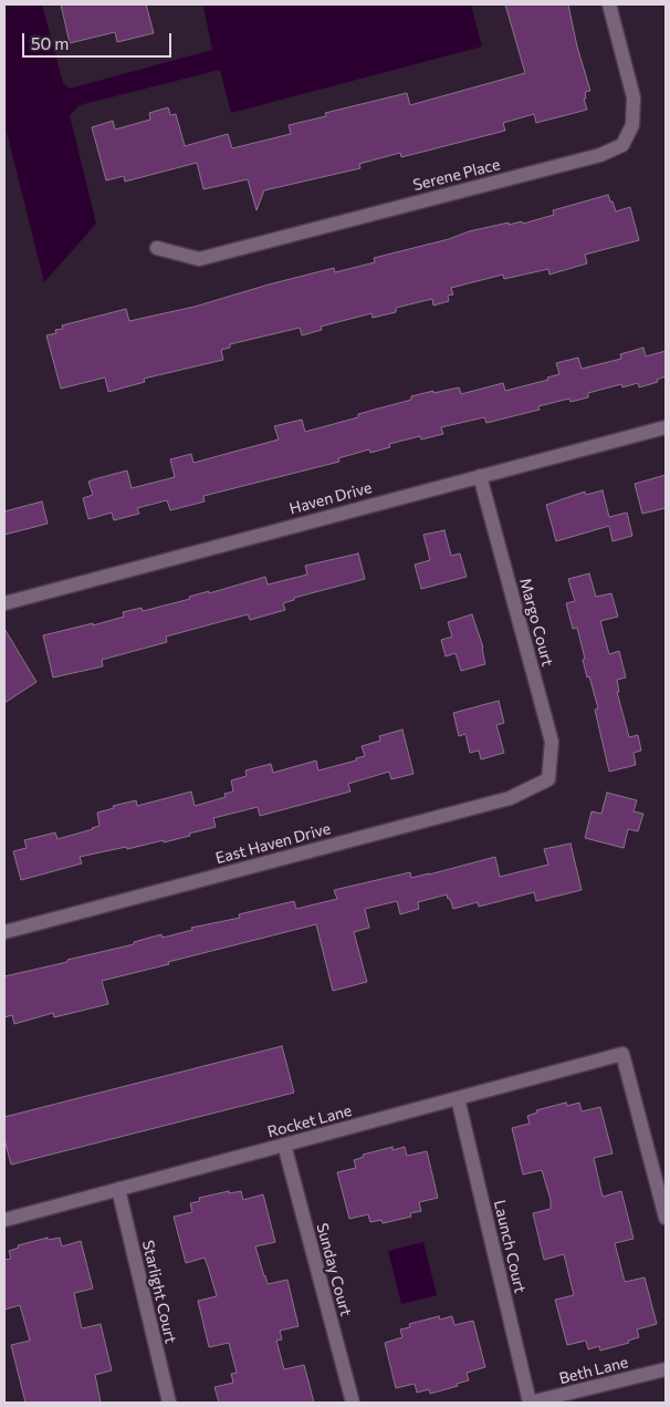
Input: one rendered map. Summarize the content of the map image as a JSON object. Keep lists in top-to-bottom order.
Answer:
{
  "streets": {
    "street": [
      "Serene Place",
      "Haven Drive",
      "Margo Court",
      "East Haven Drive",
      "Rocket Lane",
      "Launch Court",
      "Sunday Court",
      "Starlight Court",
      "Beth Lane"
    ]
  },
  "crossings": [
    ["Haven Drive", "Margo Court"],
    ["Margo Court", "East Haven Drive"],
    ["Rocket Lane", "Launch Court"],
    ["Rocket Lane", "Sunday Court"],
    ["Rocket Lane", "Starlight Court"],
    ["Launch Court", "Beth Lane"]
  ],
  "scale_bar": "50 m"
}
